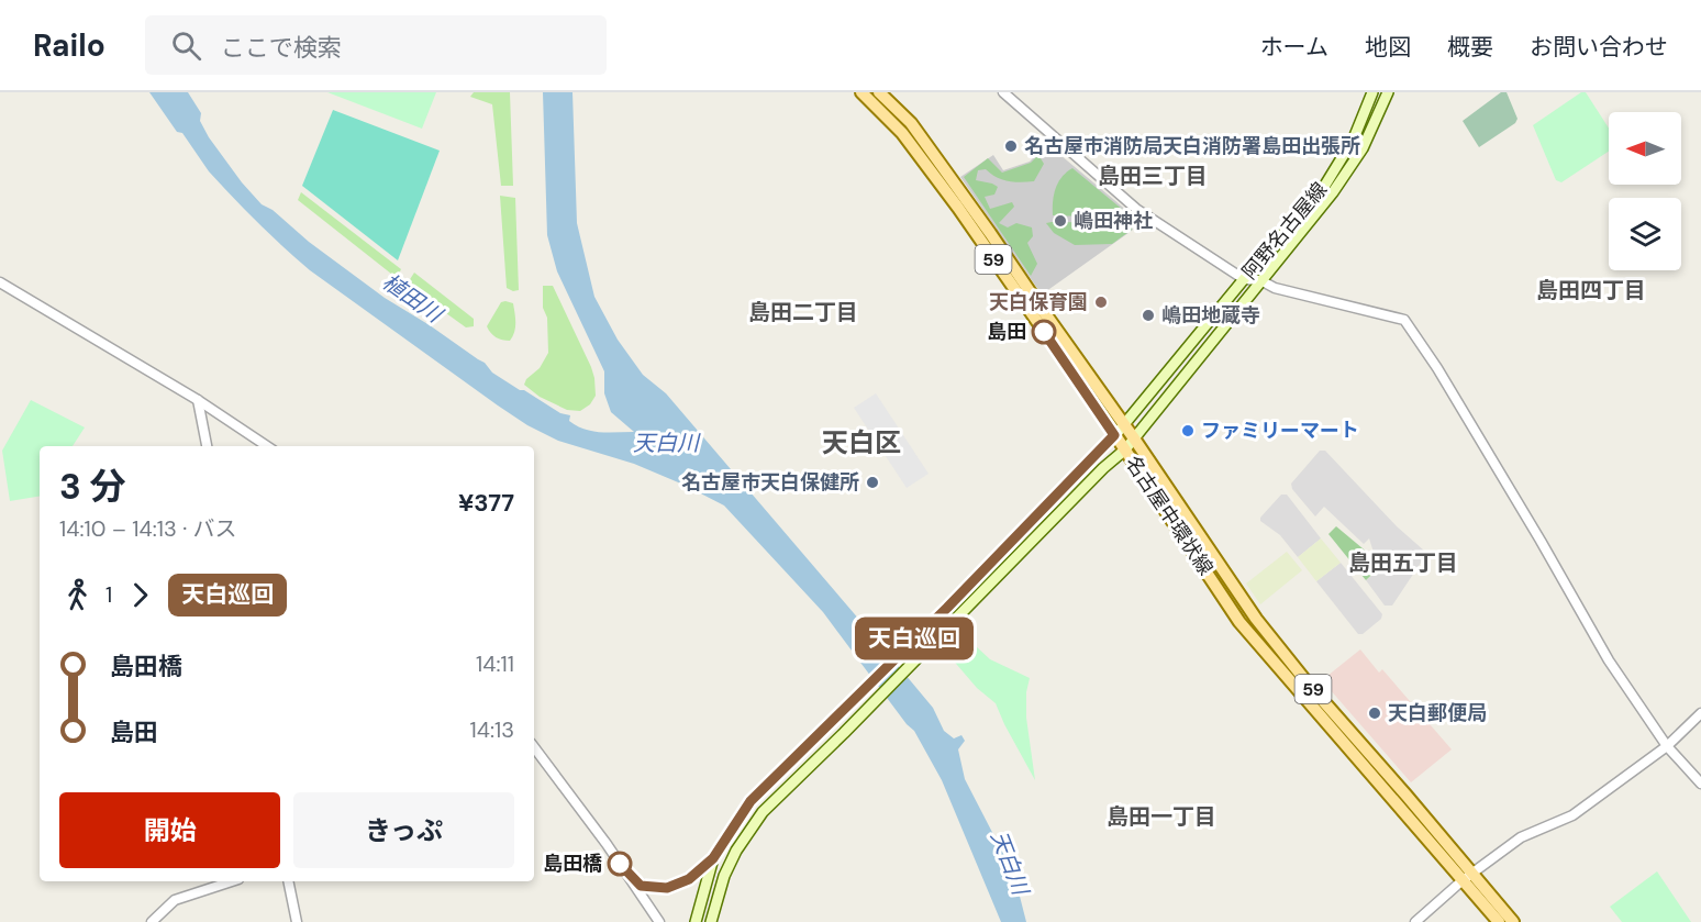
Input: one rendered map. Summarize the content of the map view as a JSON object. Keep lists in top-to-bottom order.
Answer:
{
  "streets": {
    "main road": ["阿野名古屋線", "59", "名古屋中環状線"]
  },
  "crossings": [
    ["阿野名古屋線", "名古屋中環状線"]
  ],
  "districts": [
    "島田三丁目",
    "島田四丁目",
    "島田二丁目",
    "天白区",
    "島田五丁目",
    "島田一丁目"
  ],
  "water": ["植田川", "天白川"],
  "places": [
    "名古屋市消防局天白消防署島田出張所",
    "嶋田神社",
    "天白保育園",
    "嶋田地蔵寺",
    "島田",
    "ファミリーマート",
    "名古屋市天白保健所",
    "天白郵便局",
    "島田橋"
  ],
  "lines": ["bus line 天白巡回"],
  "north": "left",
  "page": {
    "header": "Railo",
    "search": "ここで検索",
    "nav": [
      "ホーム",
      "地図",
      "概要",
      "お問い合わせ"
    ],
    "on_map": "天白巡回",
    "heading": ["3 分", "14:10 – 14:13 · バス", "¥377"],
    "legs": ["1", "天白巡回"],
    "list": [
      {
        "name": "島田橋",
        "value": "14:11"
      },
      {
        "name": "島田",
        "value": "14:13"
      }
    ],
    "buttons": ["開始", "きっぷ"]
  }
}
